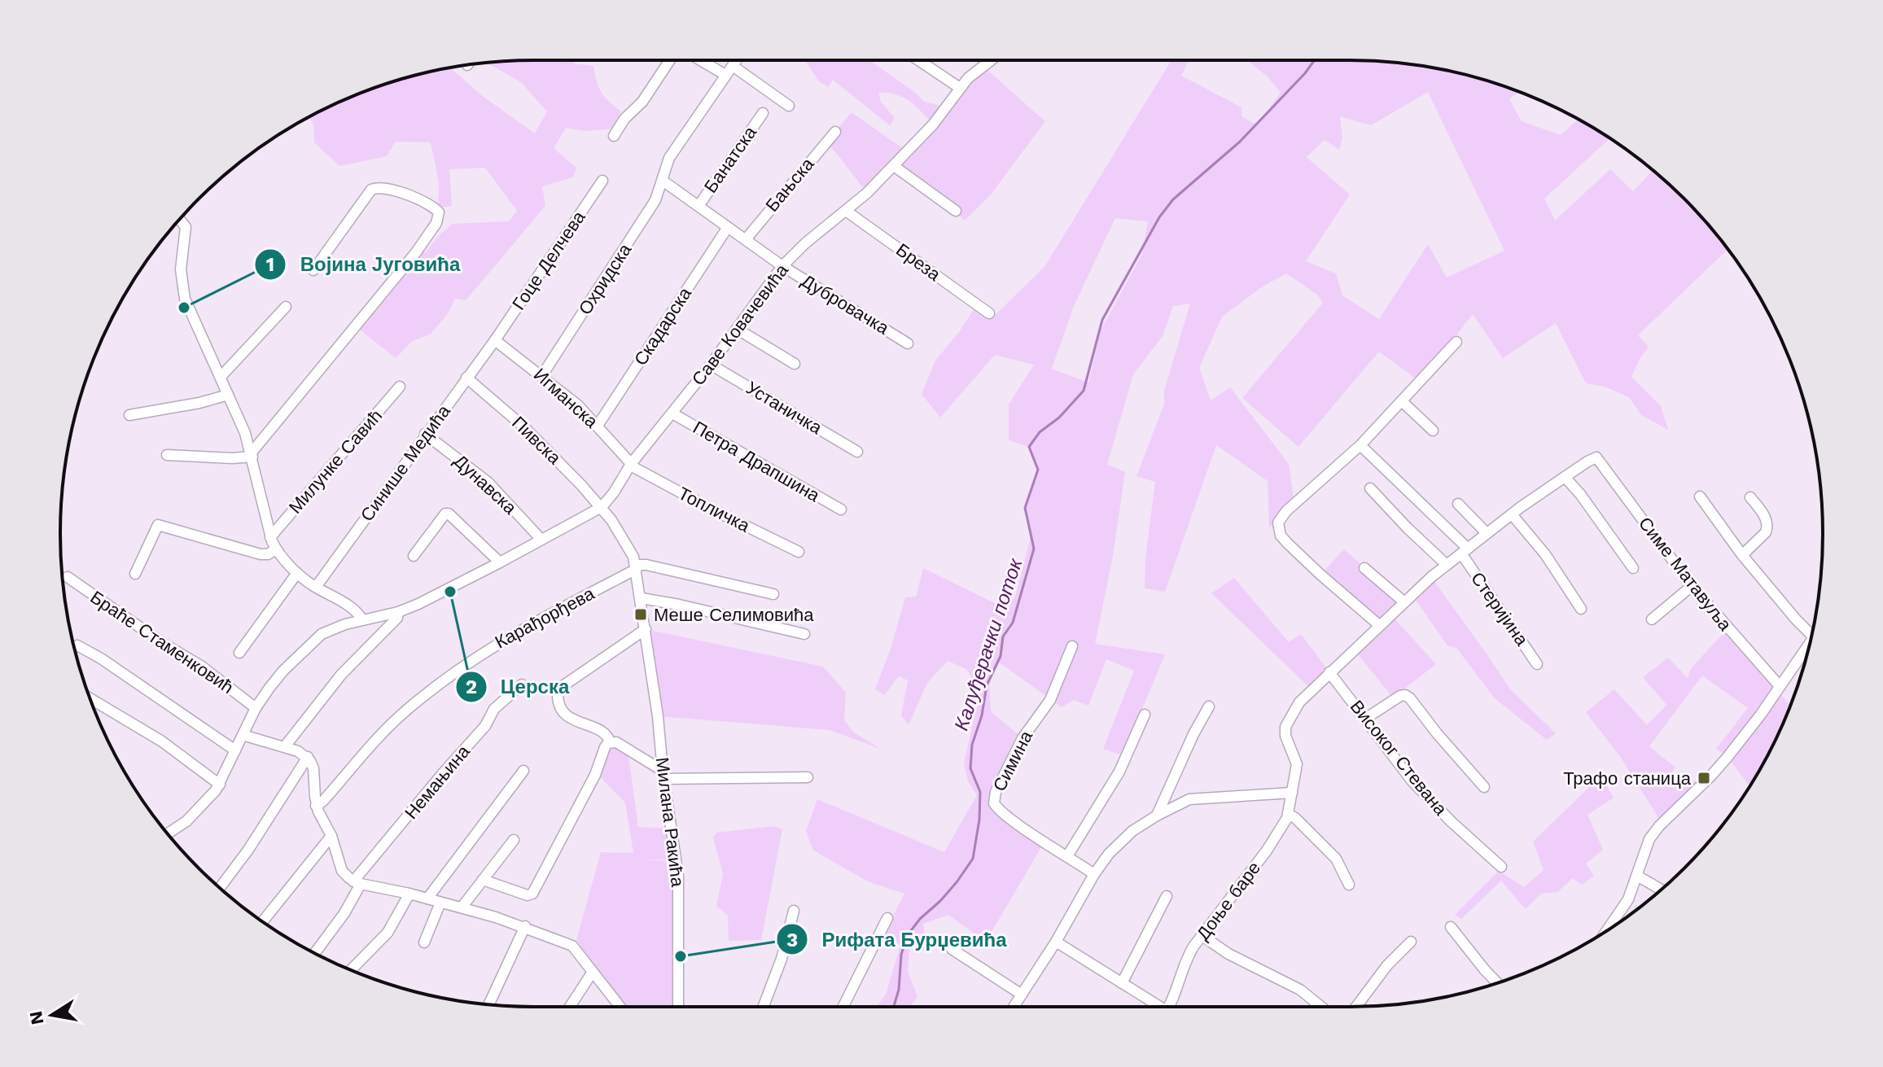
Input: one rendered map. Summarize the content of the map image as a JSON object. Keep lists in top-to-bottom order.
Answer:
{
  "streets": {
    "street": [
      "Банатска",
      "Бањска",
      "Гоце Делчева",
      "Бреза",
      "Охридска",
      "Дубровачка",
      "Саве Ковачевића",
      "Скадарска",
      "Игманска",
      "Устаничка",
      "Пивска",
      "Милунке Савић",
      "Петра Драпшина",
      "Синише Медића",
      "Дунавска",
      "Топличка",
      "Симе Матавуља",
      "Стеријина",
      "Карађорђева",
      "Браће Стаменковић",
      "Високог Стевана",
      "Симина",
      "Немањина",
      "Милана Ракића",
      "Доње баре"
    ]
  },
  "crossings": [
    ["Банатска", "Дубровачка"],
    ["Бањска", "Дубровачка"],
    ["Гоце Делчева", "Игманска"],
    ["Гоце Делчева", "Синише Медића"],
    ["Бреза", "Саве Ковачевића"],
    ["Охридска", "Дубровачка"],
    ["Охридска", "Игманска"],
    ["Дубровачка", "Саве Ковачевића"],
    ["Дубровачка", "Скадарска"],
    ["Саве Ковачевића", "Игманска"],
    ["Саве Ковачевића", "Устаничка"],
    ["Саве Ковачевића", "Пивска"],
    ["Саве Ковачевића", "Петра Драпшина"],
    ["Саве Ковачевића", "Дунавска"],
    ["Саве Ковачевића", "Топличка"],
    ["Саве Ковачевића", "Браће Стаменковић"],
    ["Саве Ковачевића", "Милана Ракића"],
    ["Скадарска", "Игманска"],
    ["Игманска", "Синише Медића"],
    ["Игманска", "Топличка"],
    ["Пивска", "Синише Медића"],
    ["Пивска", "Милана Ракића"],
    ["Синише Медића", "Дунавска"],
    ["Карађорђева", "Милана Ракића"],
    ["Високог Стевана", "Доње баре"]
  ],
  "water": ["Калуђерачки поток"],
  "places": {
    "other": ["Војина Југовића", "Церска", "Рифата Бурџевића"],
    "transit": ["Меше Селимовића", "Трафо станица"]
  },
  "north": "left"
}
